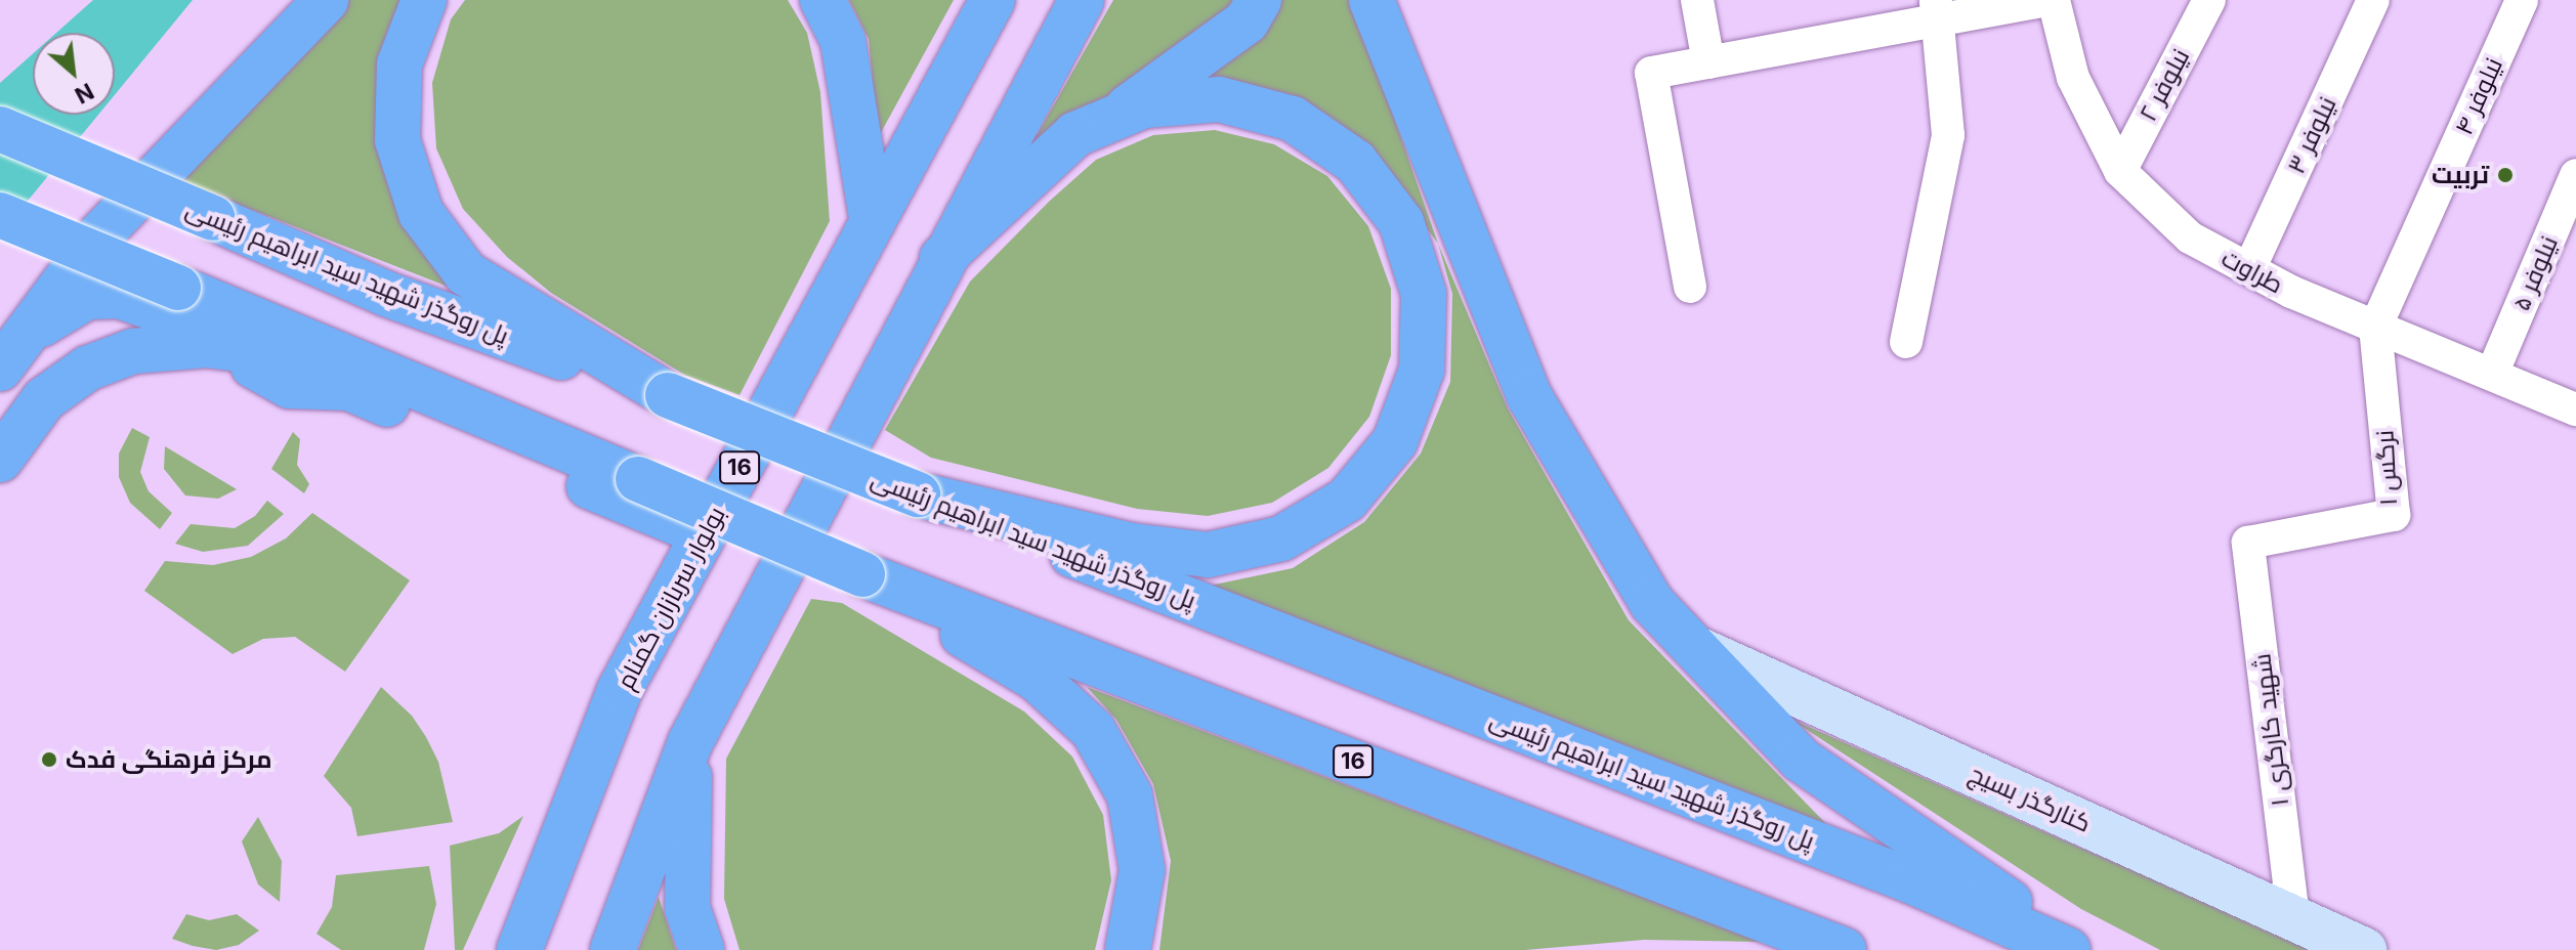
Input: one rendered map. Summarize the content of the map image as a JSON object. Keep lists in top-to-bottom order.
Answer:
{
  "streets": {
    "highway": ["پل روگذر شهید سید ابراهیم رئیسی", "16", "بولوار سربازان گمنام"],
    "main road": ["کنارگذر بسیج"],
    "street": [
      "نیلوفر ۲",
      "نیلوفر ۴",
      "نیلوفر ۳",
      "طراوت",
      "نیلوفر ۵",
      "نرگس ۱",
      "شهید کارگری ۱"
    ]
  },
  "crossings": [
    ["نیلوفر ۲", "طراوت"],
    ["نیلوفر ۴", "طراوت"],
    ["نیلوفر ۴", "نرگس ۱"],
    ["نیلوفر ۳", "طراوت"],
    ["طراوت", "نیلوفر ۵"],
    ["طراوت", "نرگس ۱"],
    ["نرگس ۱", "شهید کارگری ۱"],
    ["شهید کارگری ۱", "کنارگذر بسیج"]
  ],
  "places": ["تربیت", "مرکز فرهنگی فدک"],
  "north": "bottom right"
}
